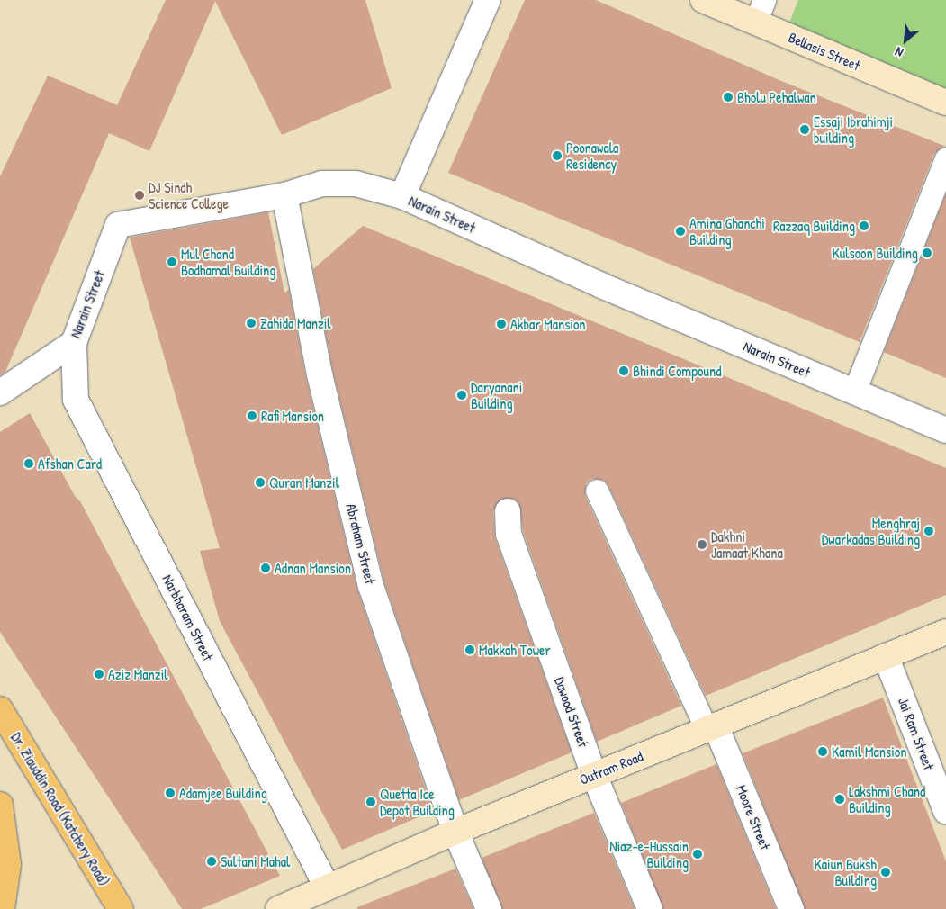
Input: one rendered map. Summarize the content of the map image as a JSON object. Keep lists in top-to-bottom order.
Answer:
{
  "streets": {
    "main road": ["Dr. Ziauddin Road (Katchery Road)"],
    "street": [
      "Bellasis Street",
      "Narain Street",
      "Abraham Street",
      "Narbharam Street",
      "Dawood Street",
      "Jai Ram Street",
      "Outram Road",
      "Moore Street"
    ]
  },
  "crossings": [
    ["Narain Street", "Abraham Street"],
    ["Narain Street", "Narbharam Street"],
    ["Abraham Street", "Outram Road"],
    ["Narbharam Street", "Outram Road"],
    ["Dawood Street", "Outram Road"],
    ["Jai Ram Street", "Outram Road"],
    ["Outram Road", "Moore Street"]
  ],
  "places": [
    "Bholu Pehalwan",
    "Essaji Ibrahimji building",
    "Poonawala Residency",
    "DJ Sindh Science College",
    "Razzaq Building",
    "Amina Ghanchi Building",
    "Kulsoon Building",
    "Mul Chand Bodhamal Building",
    "Zahida Manzil",
    "Akbar Mansion",
    "Bhindi Compound",
    "Daryanani Building",
    "Rafi Mansion",
    "Afshan Card",
    "Quran Manzil",
    "Menghraj Dwarkadas Building",
    "Dakhni Jamaat Khana",
    "Adnan Mansion",
    "Makkah Tower",
    "Aziz Manzil",
    "Kamil Mansion",
    "Adamjee Building",
    "Lakshmi Chand Building",
    "Quetta Ice Depot Building",
    "Niaz-e-Hussain Building",
    "Sultani Mahal",
    "Kaiun Buksh Building"
  ],
  "north": "bottom left"
}
